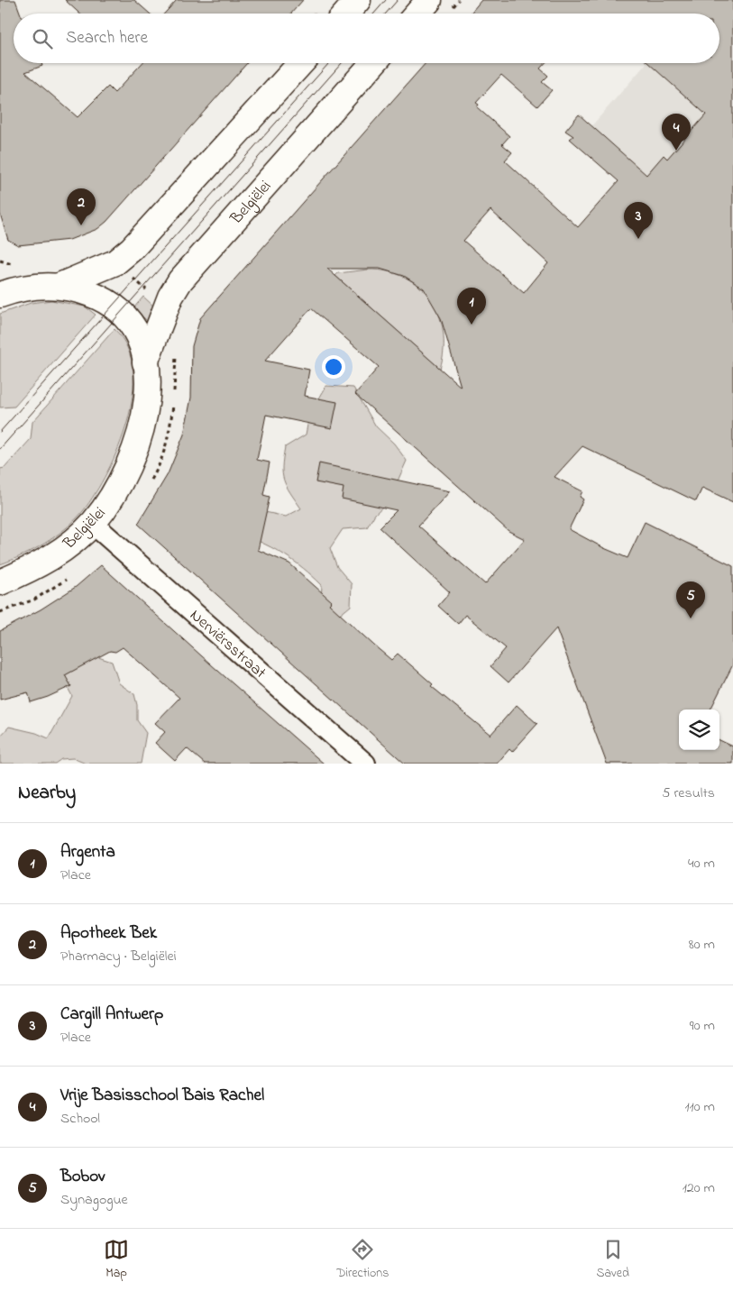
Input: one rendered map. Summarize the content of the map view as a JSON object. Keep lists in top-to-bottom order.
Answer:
{
  "streets": {
    "street": ["Belgiëlei", "Nerviërsstraat"]
  },
  "crossings": [
    ["Belgiëlei", "Nerviërsstraat"]
  ],
  "page": {
    "search": "Search here",
    "pins": [
      "4",
      "2",
      "3",
      "1",
      "5"
    ],
    "heading": ["Nearby", "5 results"],
    "list": [
      {
        "mark": "1",
        "name": "Argenta",
        "note": "Place",
        "value": "40 m"
      },
      {
        "mark": "2",
        "name": "Apotheek Bek",
        "note": "Pharmacy · Belgiëlei",
        "value": "80 m"
      },
      {
        "mark": "3",
        "name": "Cargill Antwerp",
        "note": "Place",
        "value": "90 m"
      },
      {
        "mark": "4",
        "name": "Vrije Basisschool Bais Rachel",
        "note": "School",
        "value": "110 m"
      },
      {
        "mark": "5",
        "name": "Bobov",
        "note": "Synagogue",
        "value": "120 m"
      }
    ],
    "nav": ["Map", "Directions", "Saved"]
  }
}
